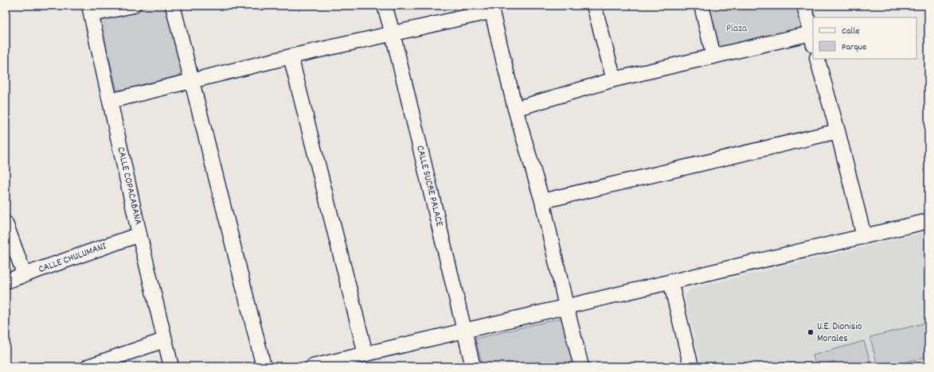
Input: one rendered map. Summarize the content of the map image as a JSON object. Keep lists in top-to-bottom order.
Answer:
{
  "streets": {
    "street": ["CALLE COPACABANA", "CALLE SUCRE PALACE", "CALLE CHULUMANI"]
  },
  "crossings": [
    ["CALLE COPACABANA", "CALLE CHULUMANI"]
  ],
  "parks": ["Plaza"],
  "places": ["U.E. Dionisio Morales"],
  "legend": ["Calle", "Parque"]
}
